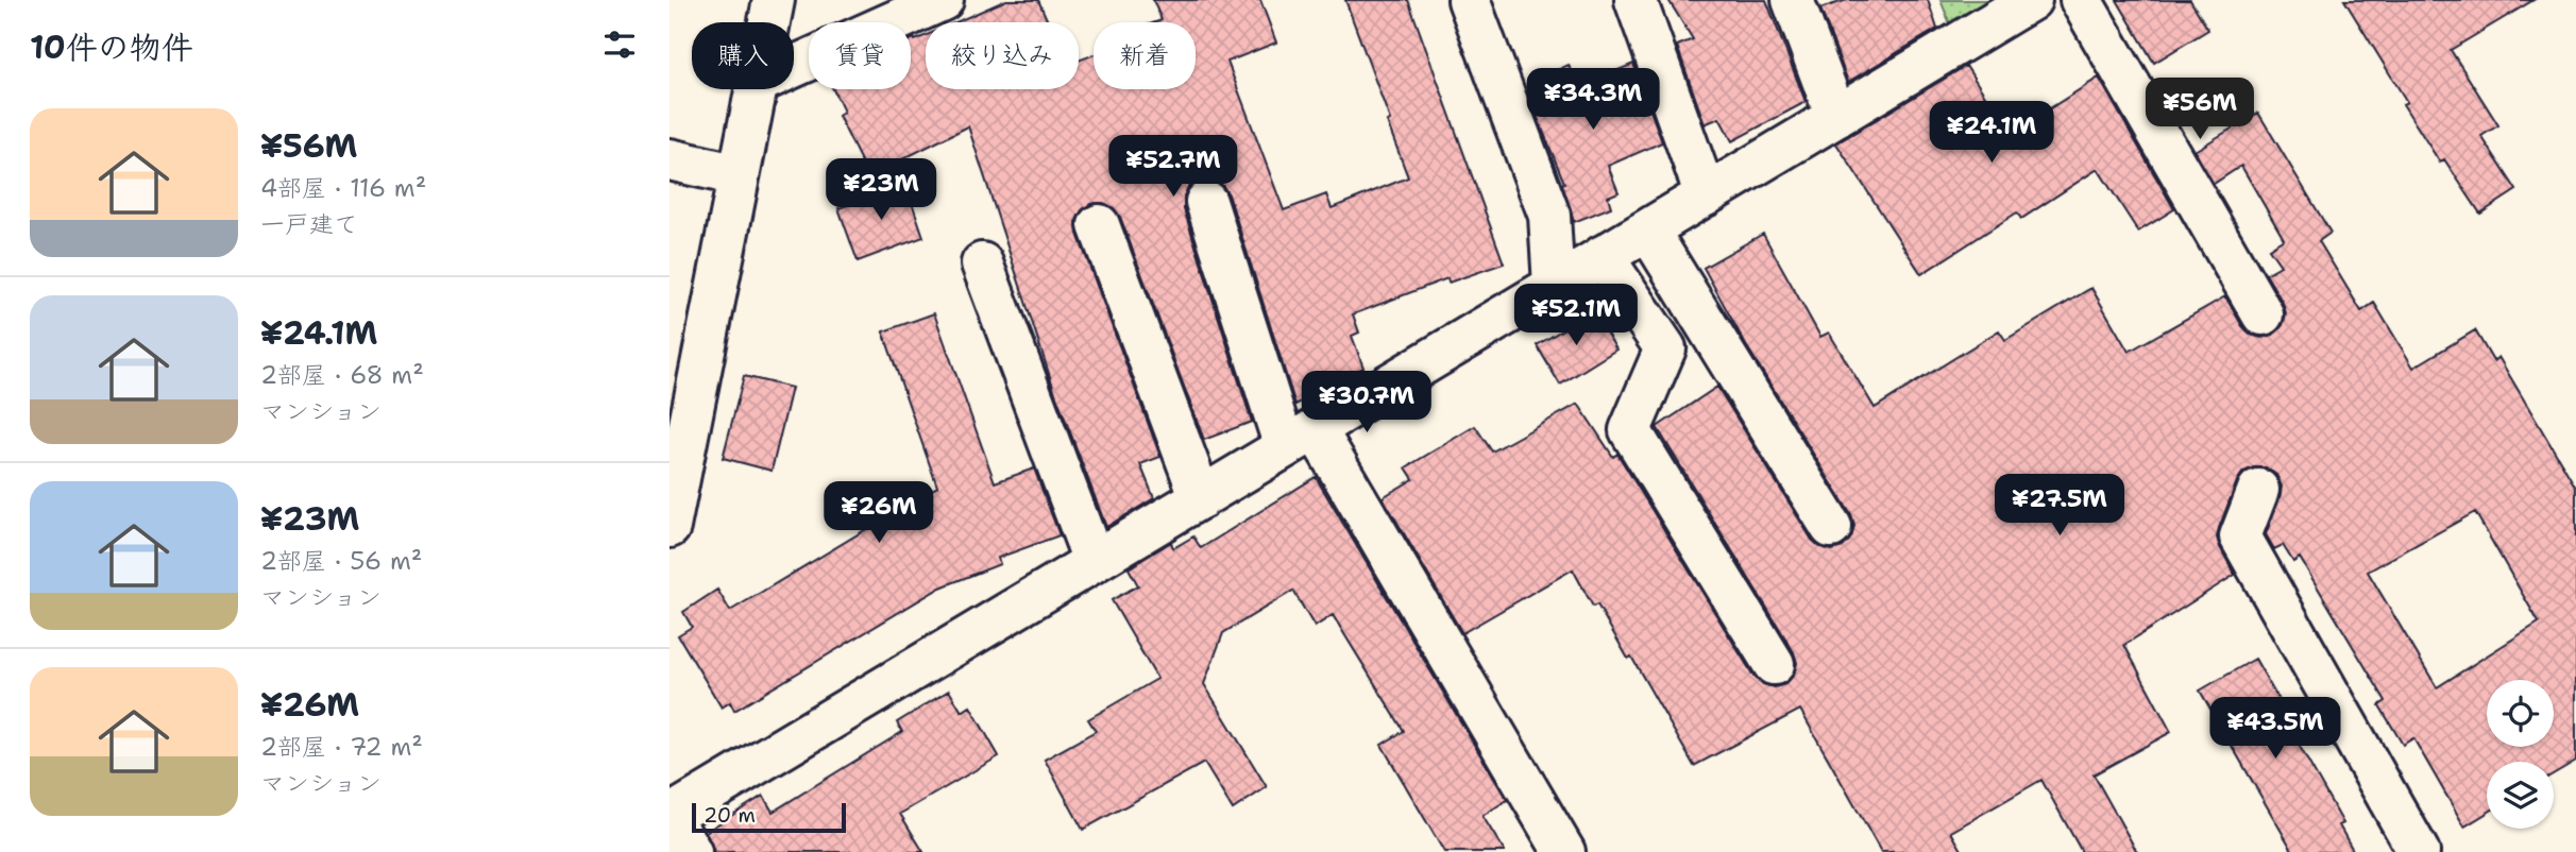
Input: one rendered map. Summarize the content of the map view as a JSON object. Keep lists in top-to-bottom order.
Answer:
{
  "scale_bar": "20 m",
  "page": {
    "heading": "10件の物件",
    "chip": [
      "購入",
      "賃貸",
      "絞り込み",
      "新着"
    ],
    "price": [
      "¥34.3M",
      "¥56M",
      "¥24.1M",
      "¥52.7M",
      "¥23M",
      "¥52.1M",
      "¥30.7M",
      "¥27.5M",
      "¥26M",
      "¥43.5M"
    ],
    "list": [
      {
        "name": "¥56M",
        "note": "4部屋 · 116 m² · 一戸建て"
      },
      {
        "name": "¥24.1M",
        "note": "2部屋 · 68 m² · マンション"
      },
      {
        "name": "¥23M",
        "note": "2部屋 · 56 m² · マンション"
      },
      {
        "name": "¥26M",
        "note": "2部屋 · 72 m² · マンション"
      }
    ],
    "scale": "20 m"
  }
}
